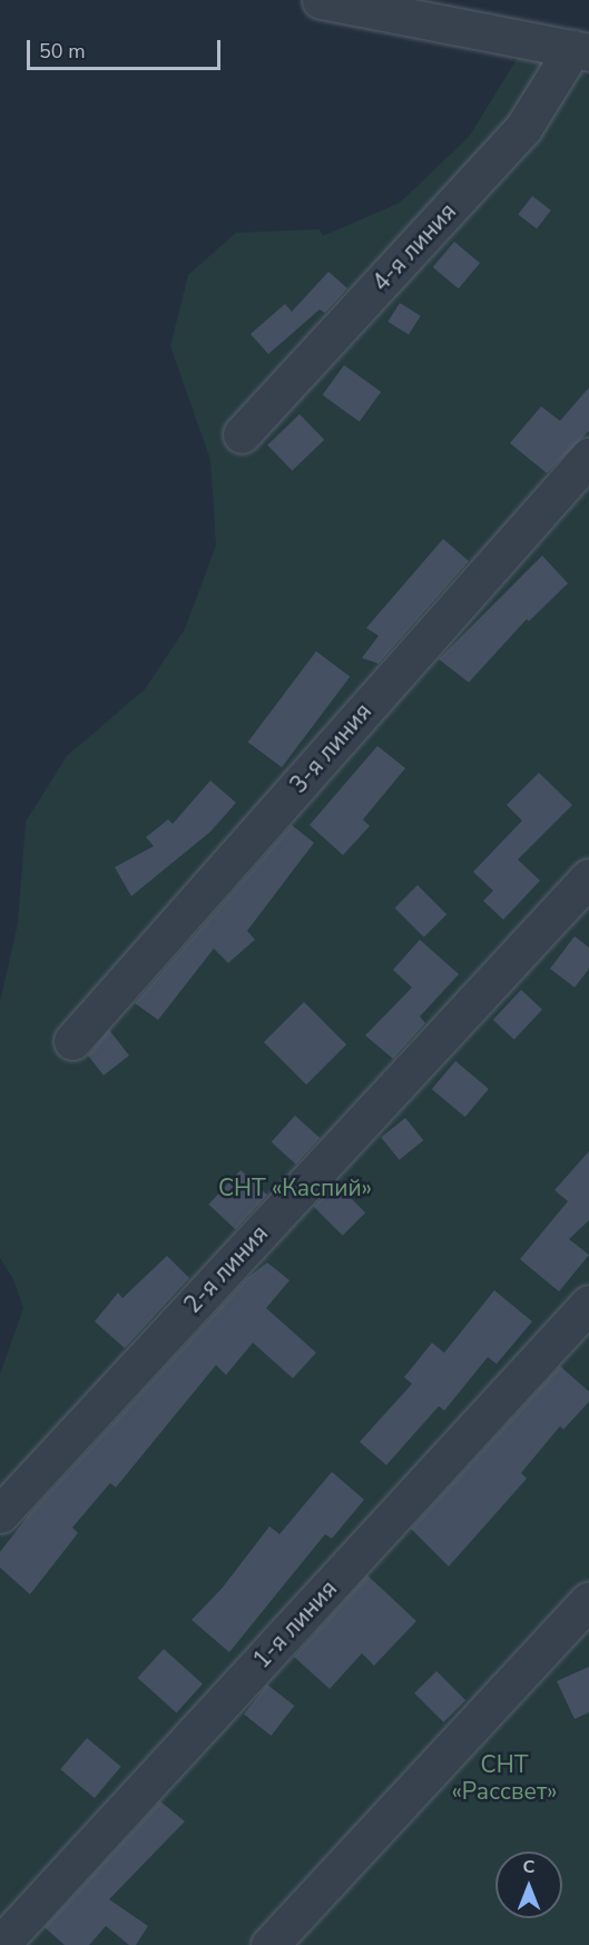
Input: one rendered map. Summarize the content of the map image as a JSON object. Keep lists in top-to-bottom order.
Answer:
{
  "streets": {
    "street": [
      "4-я линия",
      "3-я линия",
      "2-я линия",
      "1-я линия"
    ]
  },
  "parks": ["СНТ «Каспий»", "СНТ «Рассвет»"],
  "scale_bar": "50 m",
  "north": "top"
}
